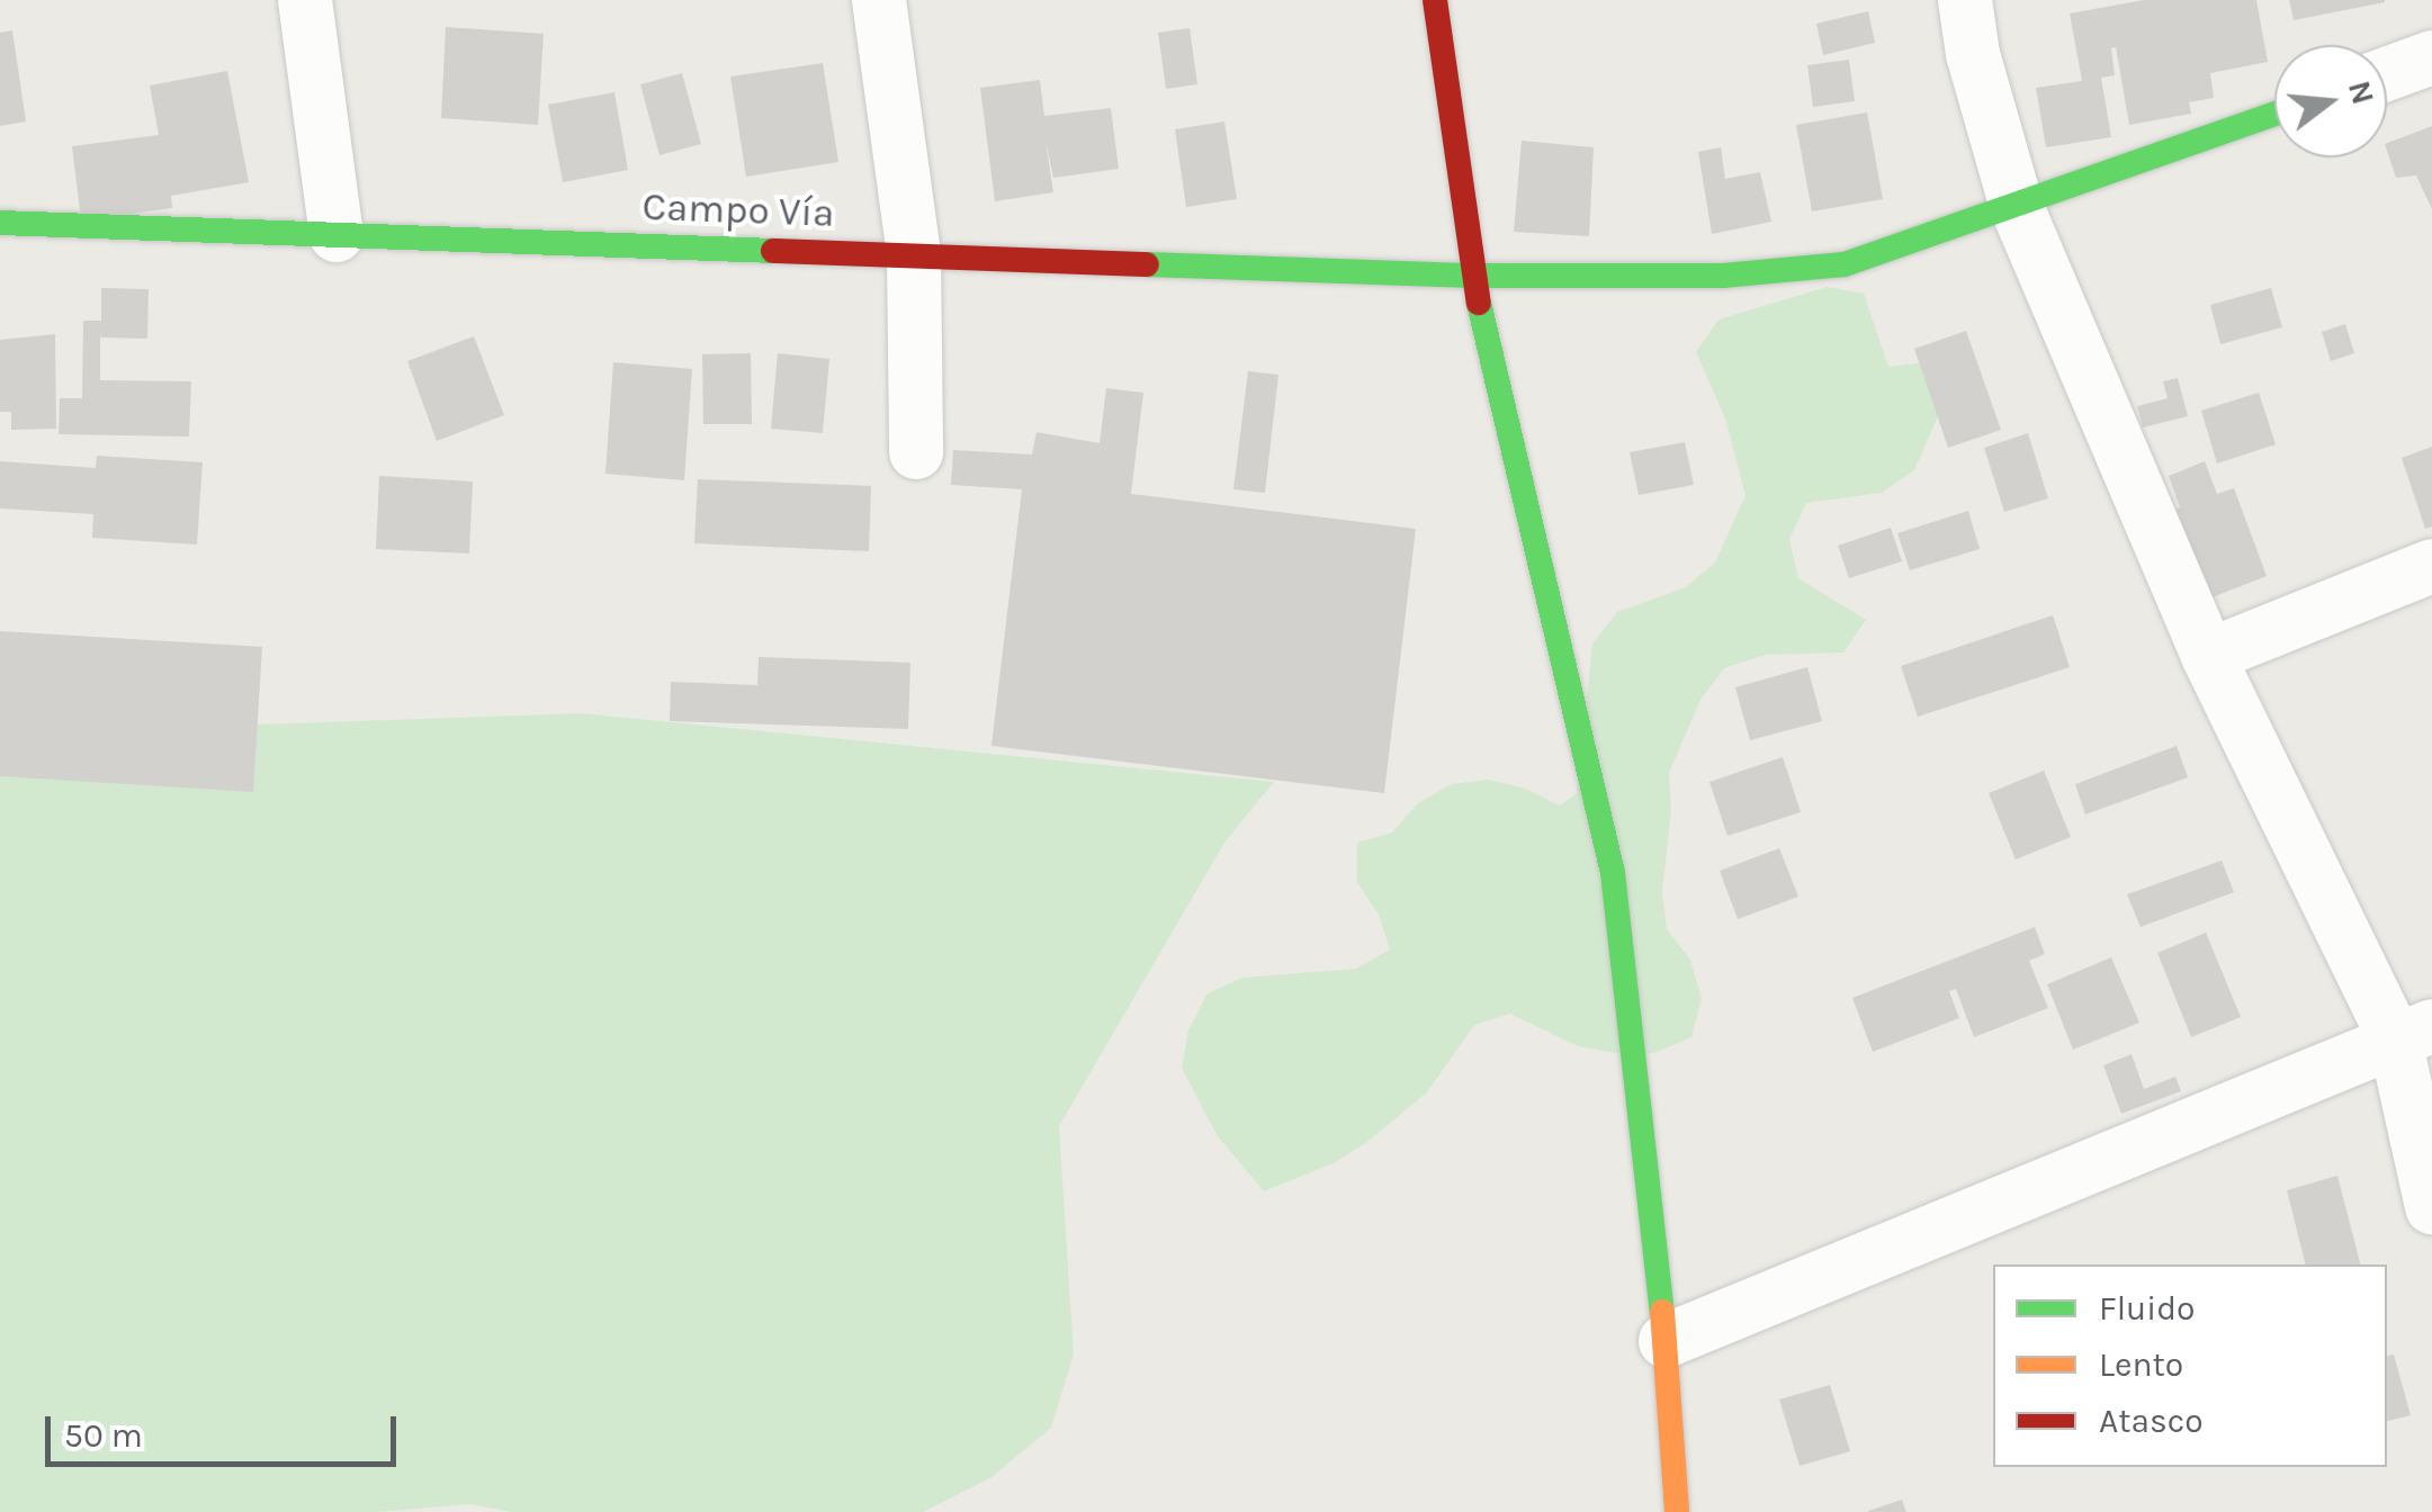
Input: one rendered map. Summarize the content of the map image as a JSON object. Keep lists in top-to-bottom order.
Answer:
{
  "streets": {
    "street": ["Campo Vía"]
  },
  "legend": ["Fluido", "Lento", "Atasco"],
  "scale_bar": "50 m",
  "north": "right"
}
